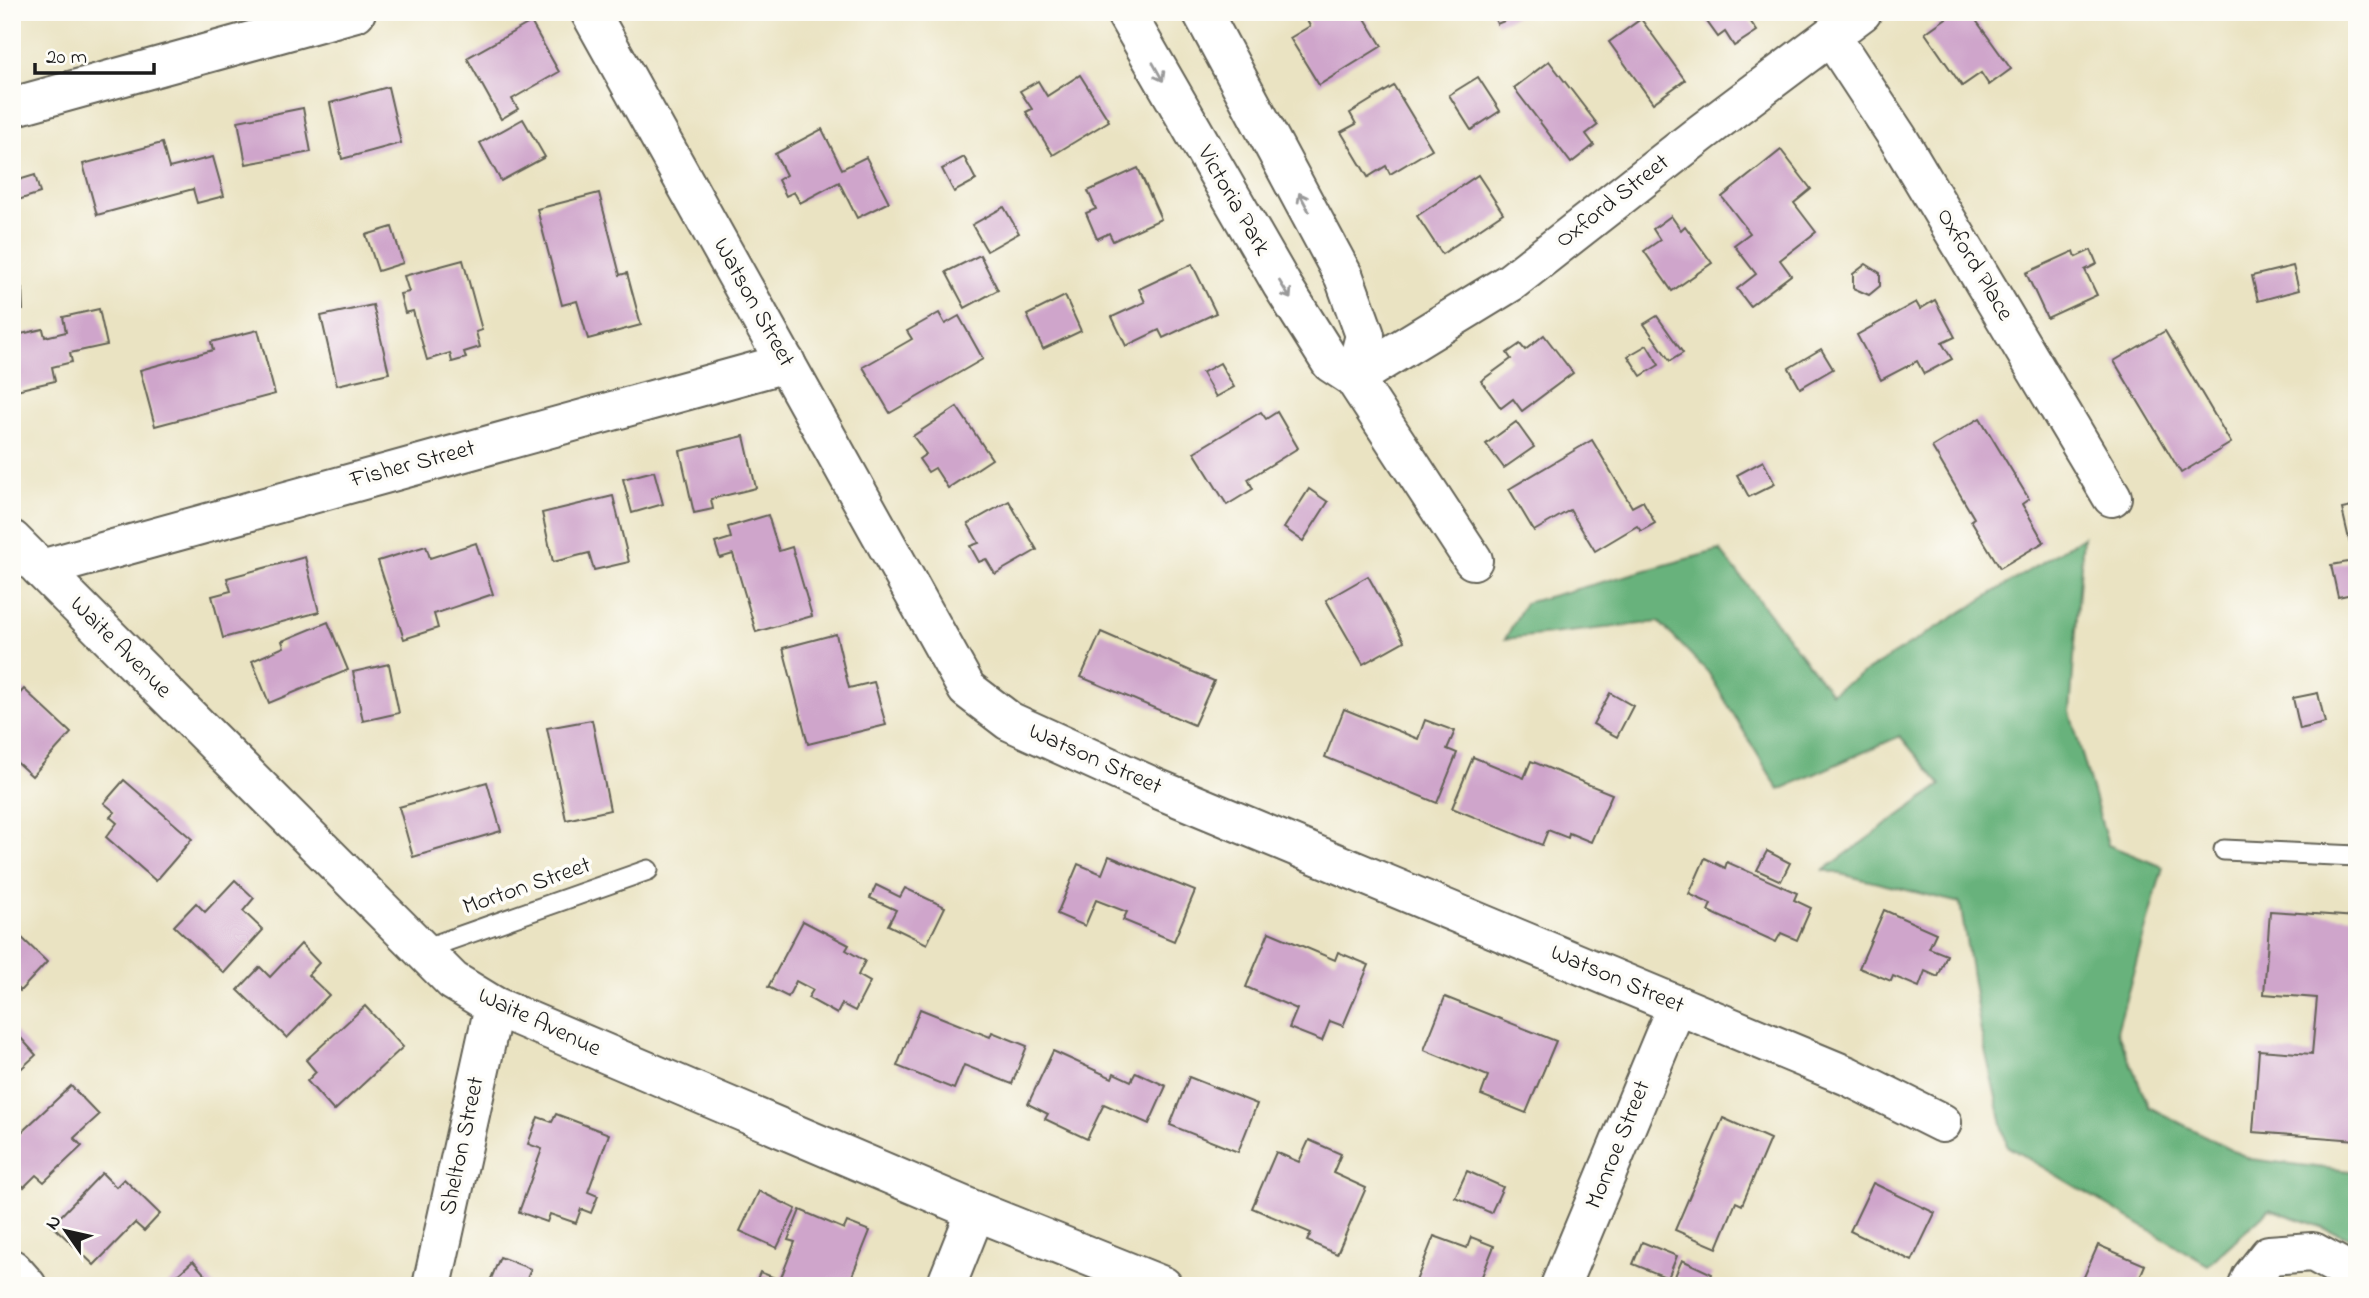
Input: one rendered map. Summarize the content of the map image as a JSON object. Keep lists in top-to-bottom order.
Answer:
{
  "streets": {
    "street": [
      "Victoria Park",
      "Oxford Street",
      "Oxford Place",
      "Watson Street",
      "Fisher Street",
      "Waite Avenue",
      "Monroe Street",
      "Shelton Street"
    ],
    "lane": ["Morton Street"]
  },
  "crossings": [
    ["Victoria Park", "Oxford Street"],
    ["Oxford Street", "Oxford Place"],
    ["Watson Street", "Fisher Street"],
    ["Watson Street", "Monroe Street"],
    ["Fisher Street", "Waite Avenue"],
    ["Waite Avenue", "Morton Street"],
    ["Waite Avenue", "Shelton Street"]
  ],
  "scale_bar": "20 m",
  "north": "top left"
}
